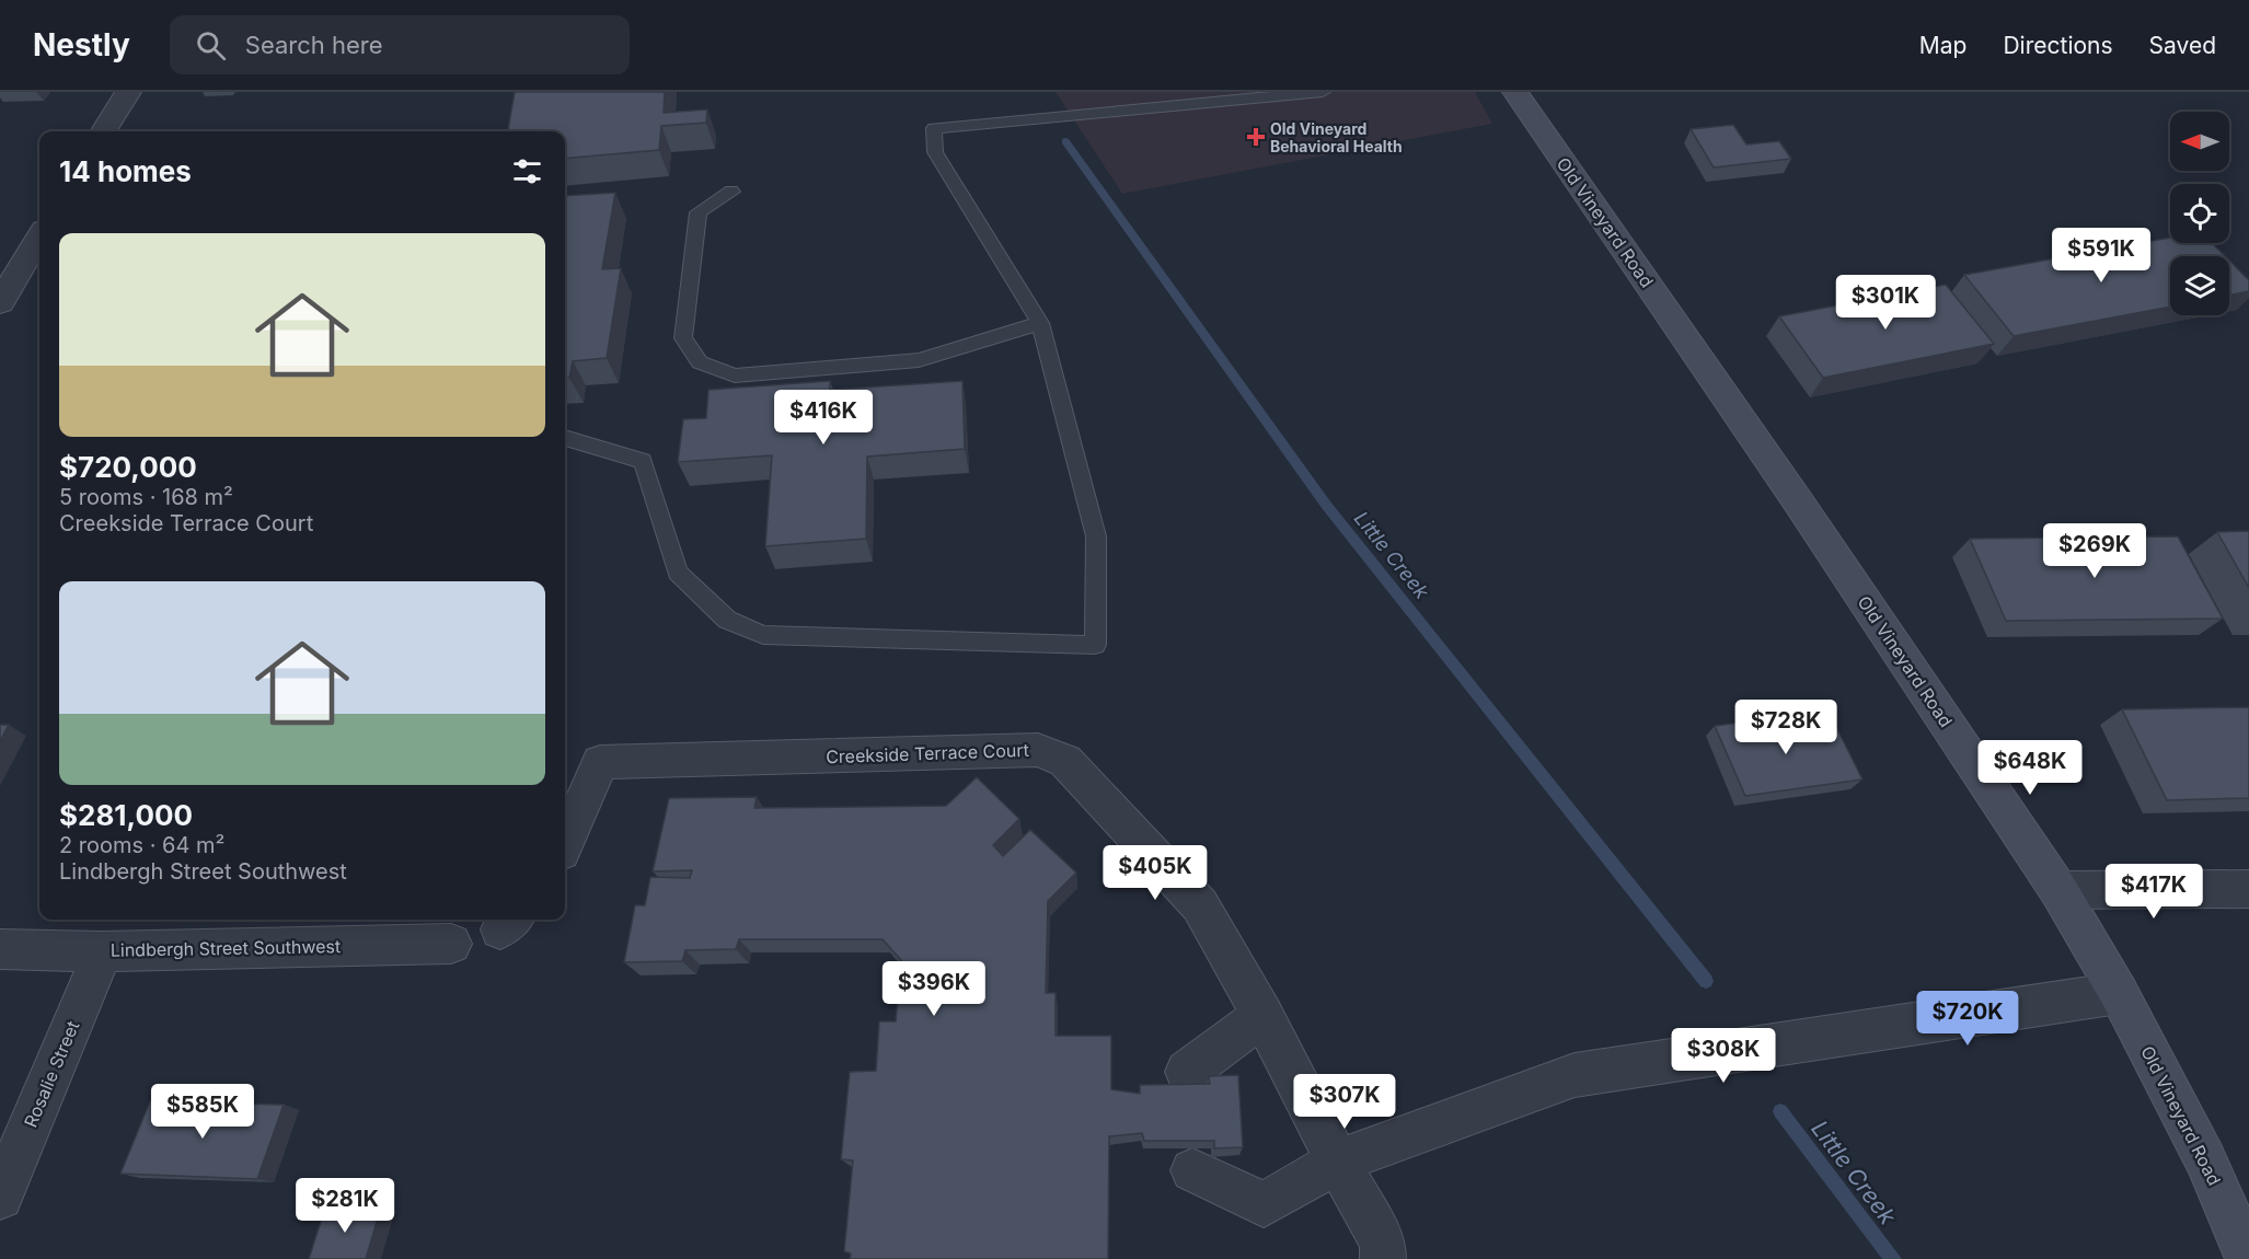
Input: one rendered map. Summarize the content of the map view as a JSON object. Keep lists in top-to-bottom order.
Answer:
{
  "streets": {
    "street": [
      "Old Vineyard Road",
      "Creekside Terrace Court",
      "Lindbergh Street Southwest",
      "Rosalie Street"
    ]
  },
  "crossings": [
    ["Lindbergh Street Southwest", "Rosalie Street"]
  ],
  "water": ["Little Creek"],
  "places": {
    "health": ["Old Vineyard Behavioral Health"]
  },
  "north": "left",
  "page": {
    "header": "Nestly",
    "search": "Search here",
    "nav": ["Map", "Directions", "Saved"],
    "heading": "14 homes",
    "list": [
      {
        "name": "$720,000",
        "note": "5 rooms · 168 m² · Creekside Terrace Court"
      },
      {
        "name": "$281,000",
        "note": "2 rooms · 64 m² · Lindbergh Street Southwest"
      }
    ],
    "price": [
      "$591K",
      "$301K",
      "$416K",
      "$269K",
      "$728K",
      "$648K",
      "$405K",
      "$417K",
      "$396K",
      "$720K",
      "$308K",
      "$307K",
      "$585K",
      "$281K"
    ]
  }
}
